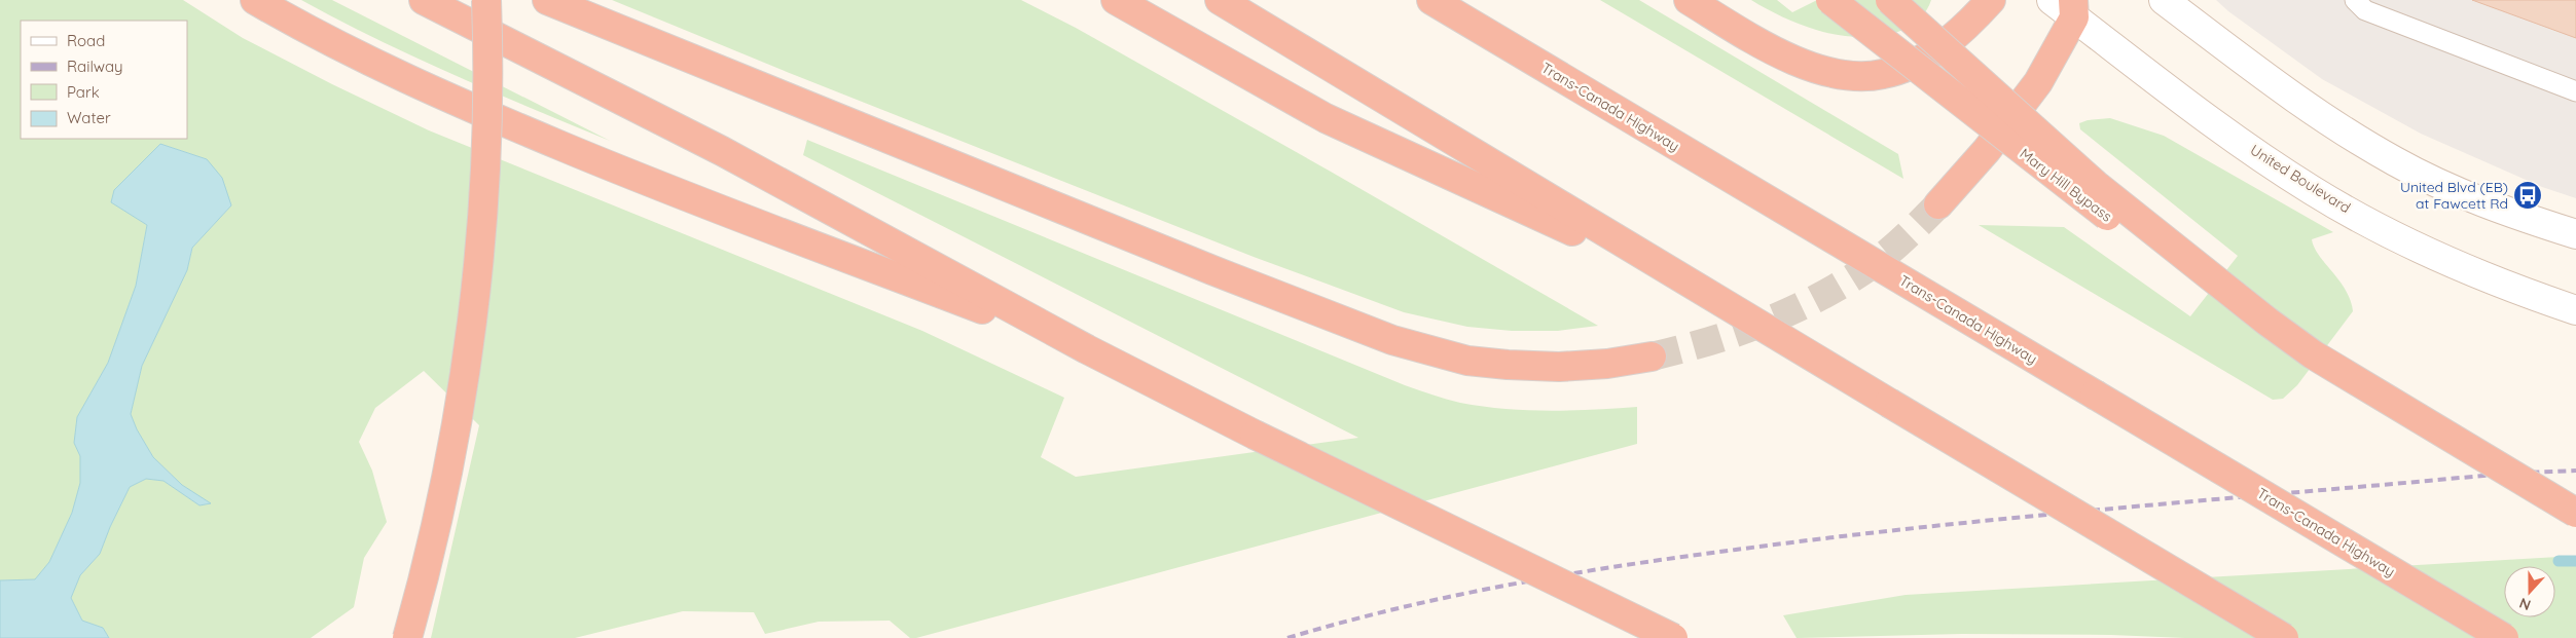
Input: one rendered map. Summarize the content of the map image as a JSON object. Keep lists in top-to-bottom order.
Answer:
{
  "streets": {
    "highway": ["Trans-Canada Highway", "Mary Hill Bypass"],
    "main road": ["United Boulevard"]
  },
  "places": {
    "bus stop": ["United Blvd (EB) at Fawcett Rd"]
  },
  "legend": [
    "Road",
    "Railway",
    "Park",
    "Water"
  ],
  "north": "bottom"
}
